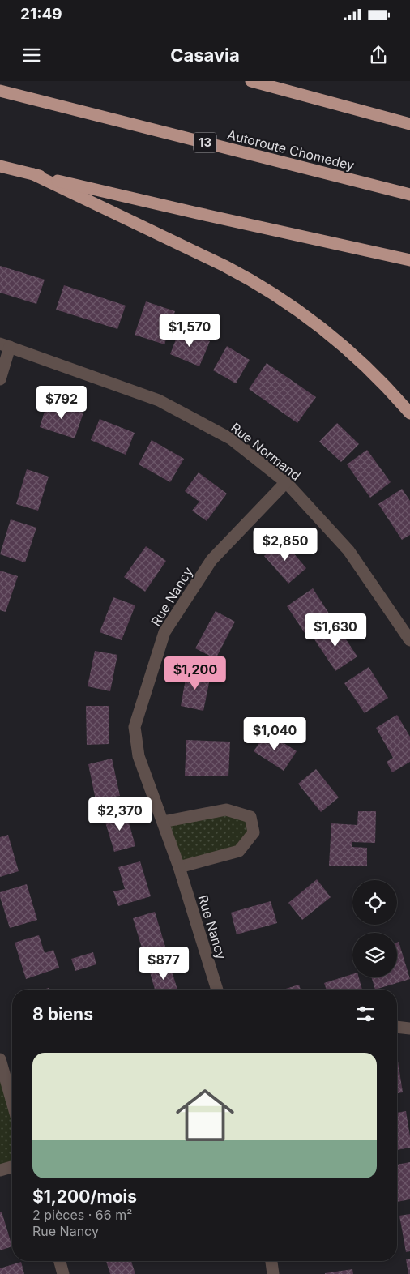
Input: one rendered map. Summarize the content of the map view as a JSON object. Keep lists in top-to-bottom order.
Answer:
{
  "streets": {
    "highway": ["13", "Autoroute Chomedey"],
    "street": ["Rue Normand", "Rue Nancy"]
  },
  "crossings": [
    ["Rue Normand", "Rue Nancy"]
  ],
  "page": {
    "status": "21:49",
    "header": "Casavia",
    "price": [
      "$1,570",
      "$792",
      "$2,850",
      "$1,630",
      "$1,200",
      "$1,040",
      "$2,370",
      "$877"
    ],
    "heading": "8 biens",
    "list": [
      {
        "name": "$1,200/mois",
        "note": "2 pièces · 66 m² · Rue Nancy"
      }
    ]
  }
}
